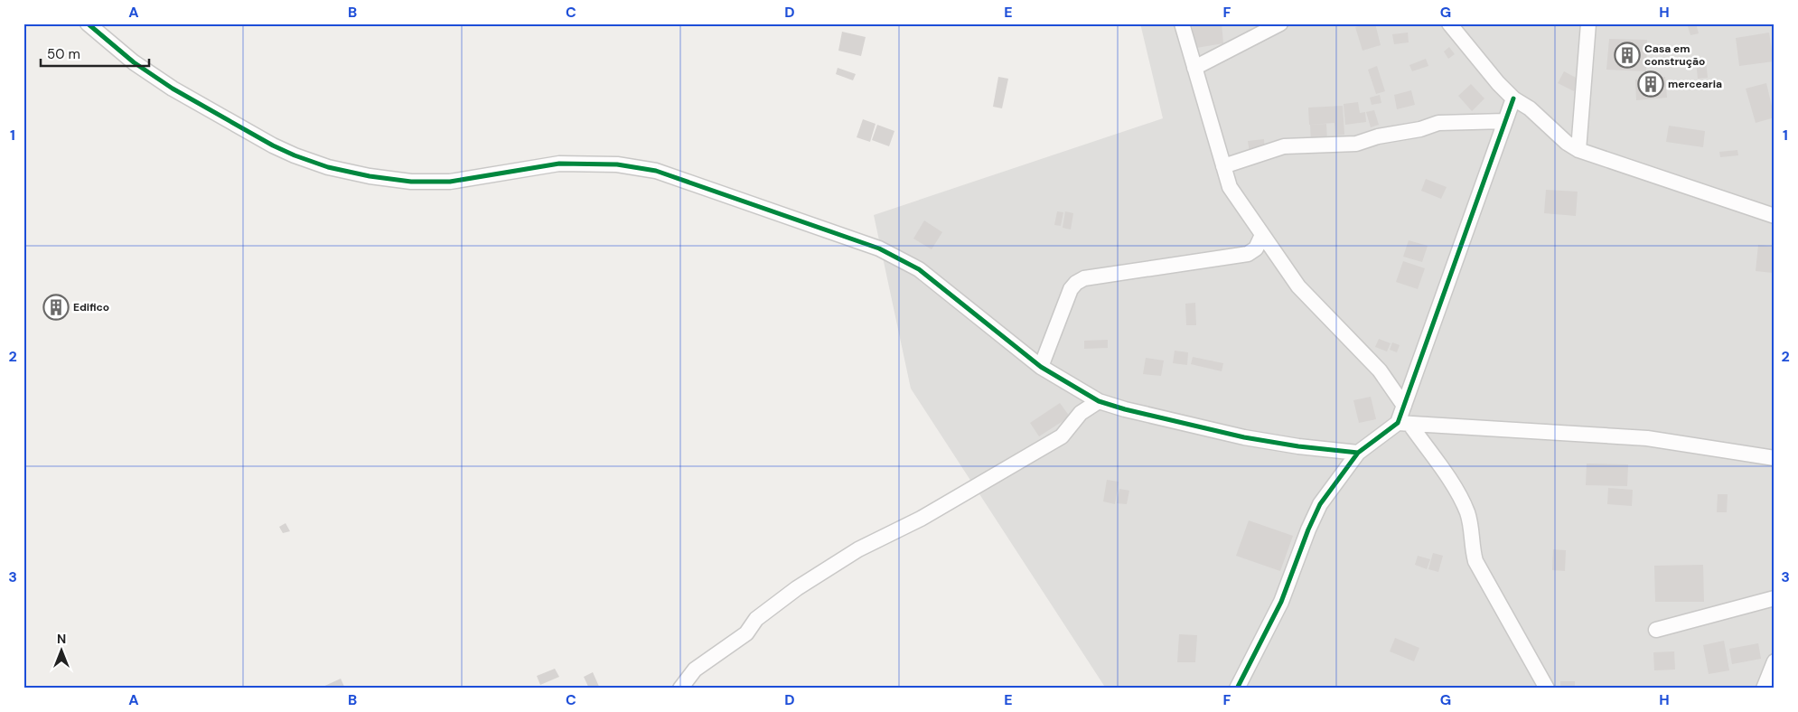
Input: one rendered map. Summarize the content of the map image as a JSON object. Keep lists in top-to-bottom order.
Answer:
{
  "places": {
    "building": ["Casa em construção", "mercearia", "Edifico"]
  },
  "scale_bar": "50 m",
  "north": "top",
  "grid": {
    "columns": [
      "A",
      "B",
      "C",
      "D",
      "E",
      "F",
      "G",
      "H"
    ],
    "rows": ["1", "2", "3"]
  }
}
